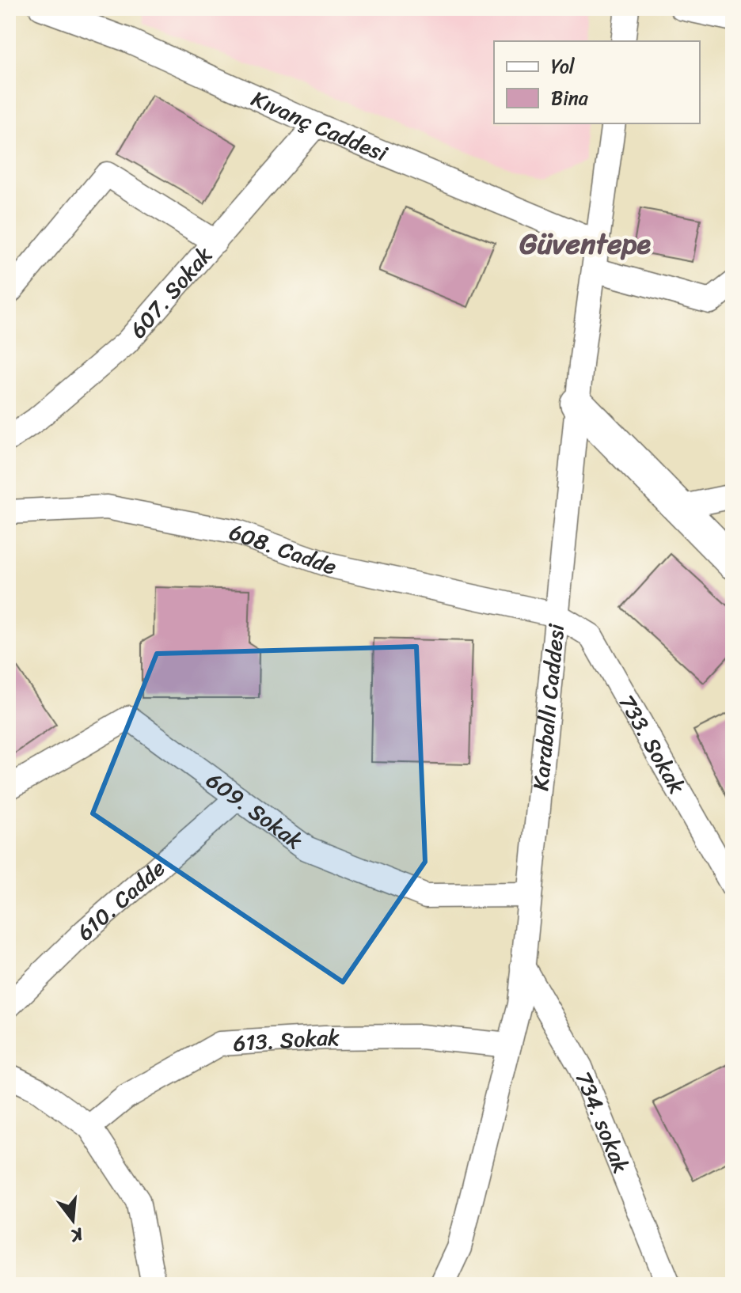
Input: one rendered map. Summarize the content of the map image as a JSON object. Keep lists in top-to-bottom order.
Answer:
{
  "streets": {
    "street": [
      "Kıvanç Caddesi",
      "607. Sokak",
      "608. Cadde",
      "Karaballı Caddesi",
      "733. Sokak",
      "609. Sokak",
      "610. Cadde",
      "613. Sokak",
      "734. sokak"
    ]
  },
  "crossings": [
    ["Kıvanç Caddesi", "607. Sokak"],
    ["Kıvanç Caddesi", "Karaballı Caddesi"],
    ["608. Cadde", "Karaballı Caddesi"],
    ["608. Cadde", "733. Sokak"],
    ["Karaballı Caddesi", "733. Sokak"],
    ["Karaballı Caddesi", "609. Sokak"],
    ["Karaballı Caddesi", "613. Sokak"],
    ["Karaballı Caddesi", "734. sokak"],
    ["609. Sokak", "610. Cadde"]
  ],
  "districts": ["Güventepe"],
  "legend": ["Yol", "Bina"],
  "north": "bottom"
}
